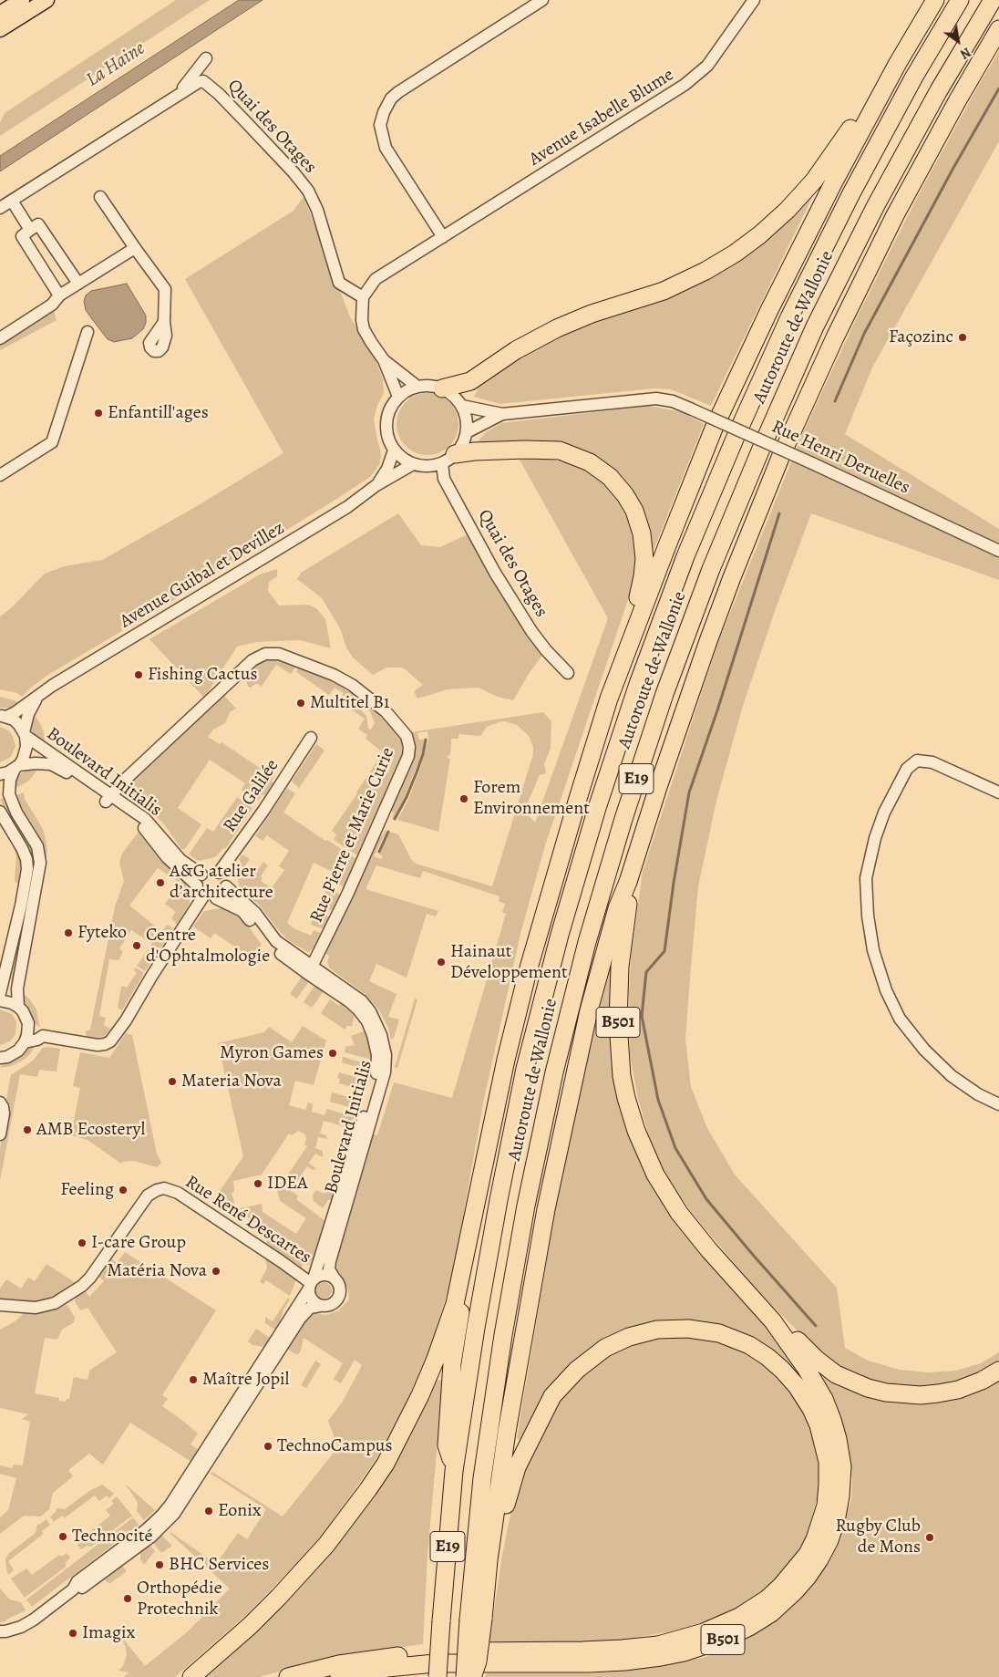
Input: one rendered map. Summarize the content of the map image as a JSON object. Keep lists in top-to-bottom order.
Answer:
{
  "streets": {
    "highway": ["Autoroute de Wallonie", "E19", "B501"],
    "street": [
      "Avenue Isabelle Blume",
      "Quai des Otages",
      "Rue Henri Deruelles",
      "Avenue Guibal et Devillez",
      "Boulevard Initialis",
      "Rue Galilée",
      "Rue Pierre et Marie Curie",
      "Rue René Descartes"
    ]
  },
  "crossings": [
    ["Avenue Isabelle Blume", "Quai des Otages"],
    ["Quai des Otages", "Rue Henri Deruelles"],
    ["Quai des Otages", "Avenue Guibal et Devillez"],
    ["Rue Henri Deruelles", "Avenue Guibal et Devillez"],
    ["Avenue Guibal et Devillez", "Boulevard Initialis"],
    ["Boulevard Initialis", "Rue Galilée"],
    ["Boulevard Initialis", "Rue Pierre et Marie Curie"],
    ["Boulevard Initialis", "Rue René Descartes"]
  ],
  "water": ["La Haine"],
  "places": [
    "Façozinc",
    "Enfantill'ages",
    "Fishing Cactus",
    "Multitel B1",
    "Forem Environnement",
    "A&G atelier d’architecture",
    "Fyteko",
    "Centre d'Ophtalmologie",
    "Hainaut Développement",
    "Myron Games",
    "Materia Nova",
    "AMB Ecosteryl",
    "IDEA",
    "Feeling",
    "I-care Group",
    "Matéria Nova",
    "Maître Jopil",
    "TechnoCampus",
    "Eonix",
    "Technocité",
    "Rugby Club de Mons",
    "BHC Services",
    "Orthopédie Protechnik",
    "Imagix"
  ],
  "north": "bottom right"
}
